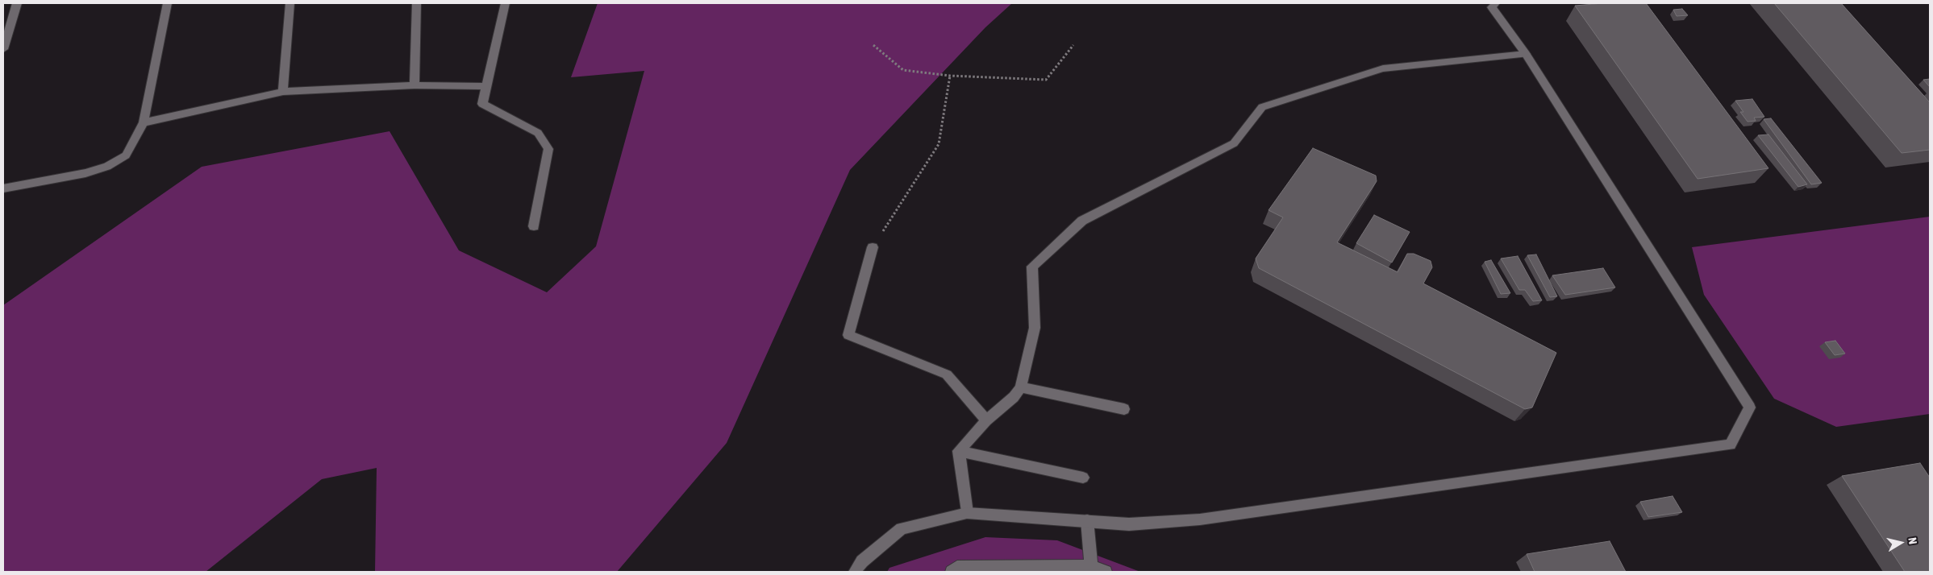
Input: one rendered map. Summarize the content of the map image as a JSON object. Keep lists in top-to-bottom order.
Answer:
{
  "north": "right"
}
